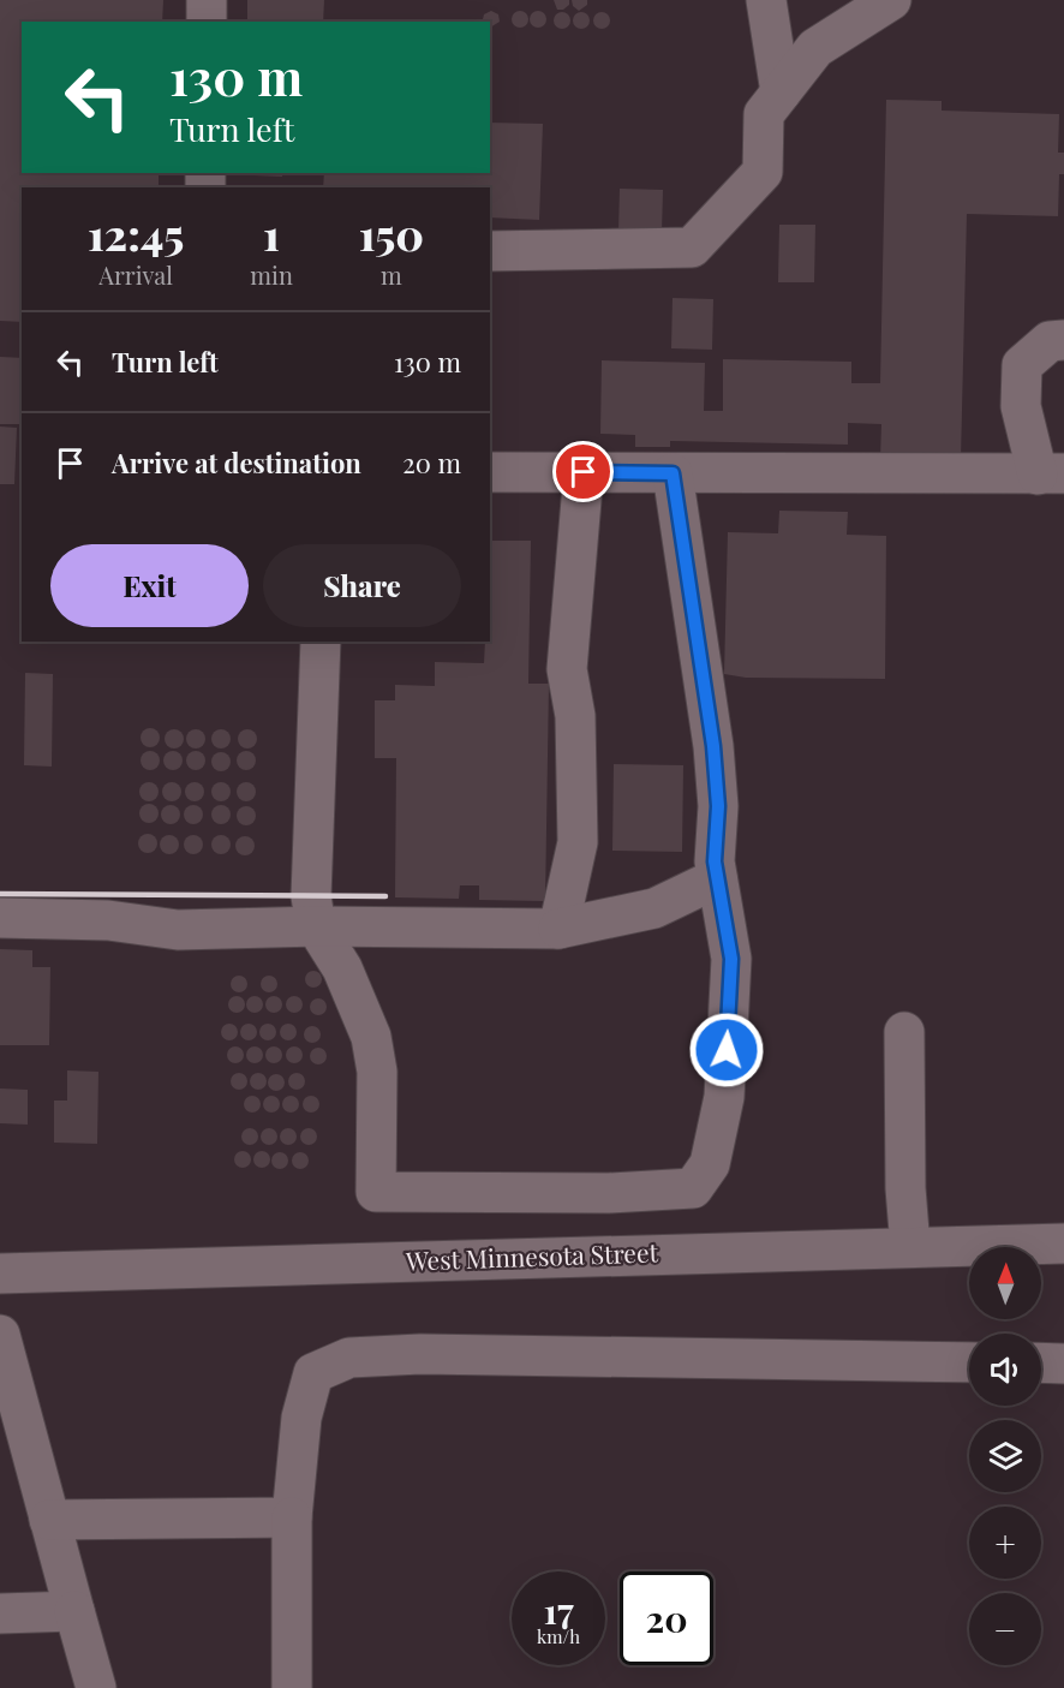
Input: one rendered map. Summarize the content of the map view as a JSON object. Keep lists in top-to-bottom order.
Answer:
{
  "streets": {
    "street": ["West Minnesota Street"]
  },
  "north": "top",
  "page": {
    "turn": ["130 m", "Turn left"],
    "eta": [
      "12:45",
      "Arrival",
      "1",
      "min",
      "150",
      "m"
    ],
    "list": [
      {
        "name": "Turn left",
        "value": "130 m"
      },
      {
        "name": "Arrive at destination",
        "value": "20 m"
      }
    ],
    "buttons": ["Exit", "Share"],
    "map_buttons": ["+", "−"],
    "speed": "17 km/h",
    "limit": "20"
  }
}
